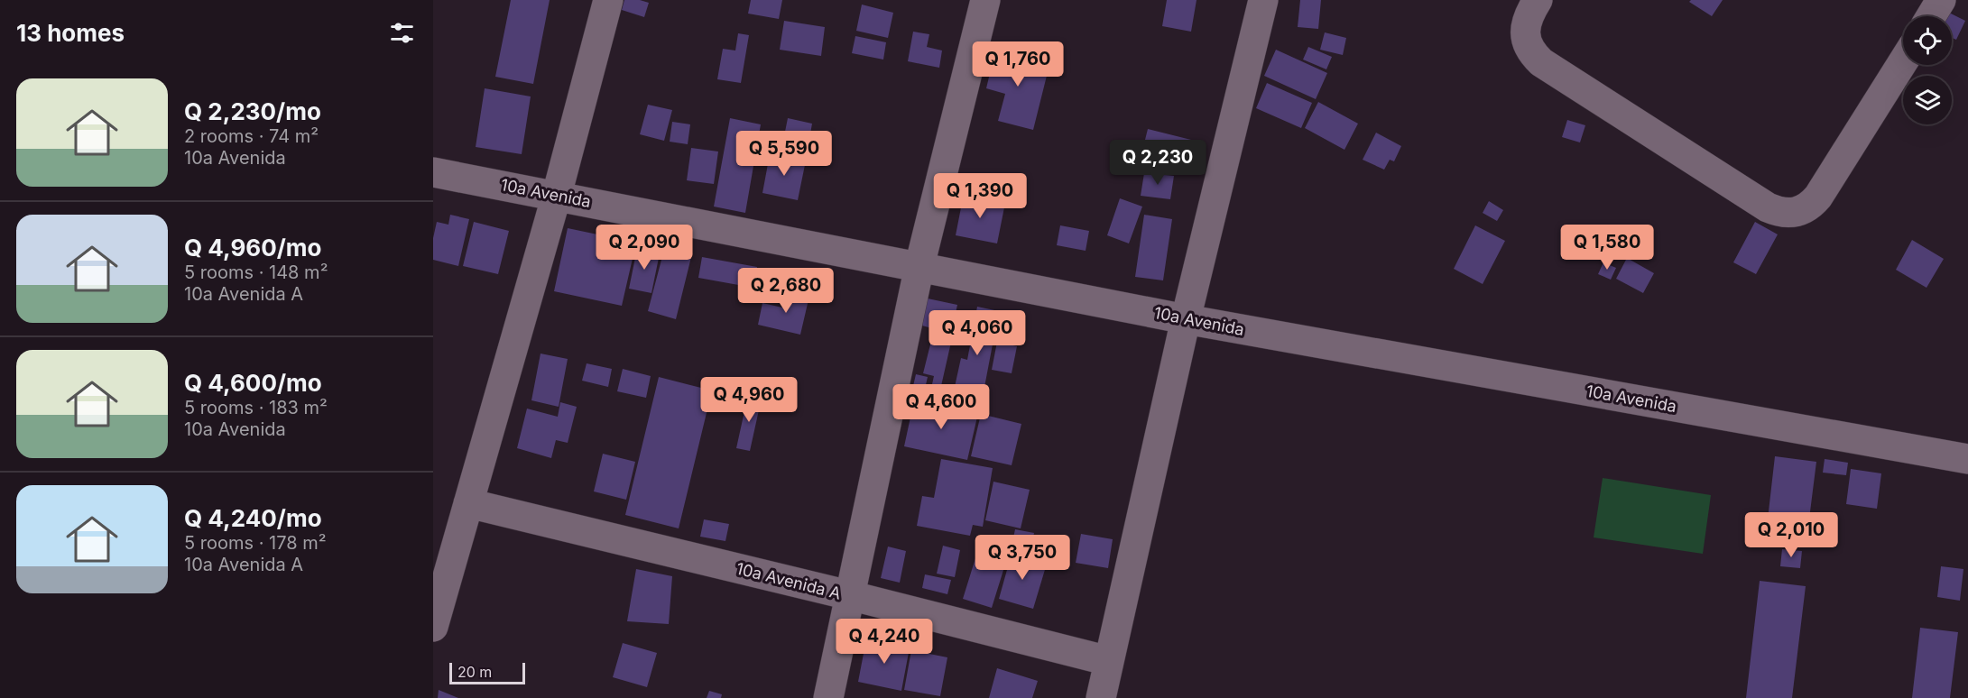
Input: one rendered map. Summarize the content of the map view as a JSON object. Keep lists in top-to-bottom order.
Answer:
{
  "streets": {
    "street": ["10a Avenida", "10a Avenida A"]
  },
  "scale_bar": "20 m",
  "page": {
    "heading": "13 homes",
    "price": [
      "Q 1,760",
      "Q 5,590",
      "Q 2,230",
      "Q 1,390",
      "Q 2,090",
      "Q 1,580",
      "Q 2,680",
      "Q 4,060",
      "Q 4,960",
      "Q 4,600",
      "Q 2,010",
      "Q 3,750",
      "Q 4,240"
    ],
    "list": [
      {
        "name": "Q 2,230/mo",
        "note": "2 rooms · 74 m² · 10a Avenida"
      },
      {
        "name": "Q 4,960/mo",
        "note": "5 rooms · 148 m² · 10a Avenida A"
      },
      {
        "name": "Q 4,600/mo",
        "note": "5 rooms · 183 m² · 10a Avenida"
      },
      {
        "name": "Q 4,240/mo",
        "note": "5 rooms · 178 m² · 10a Avenida A"
      }
    ],
    "scale": "20 m"
  }
}
